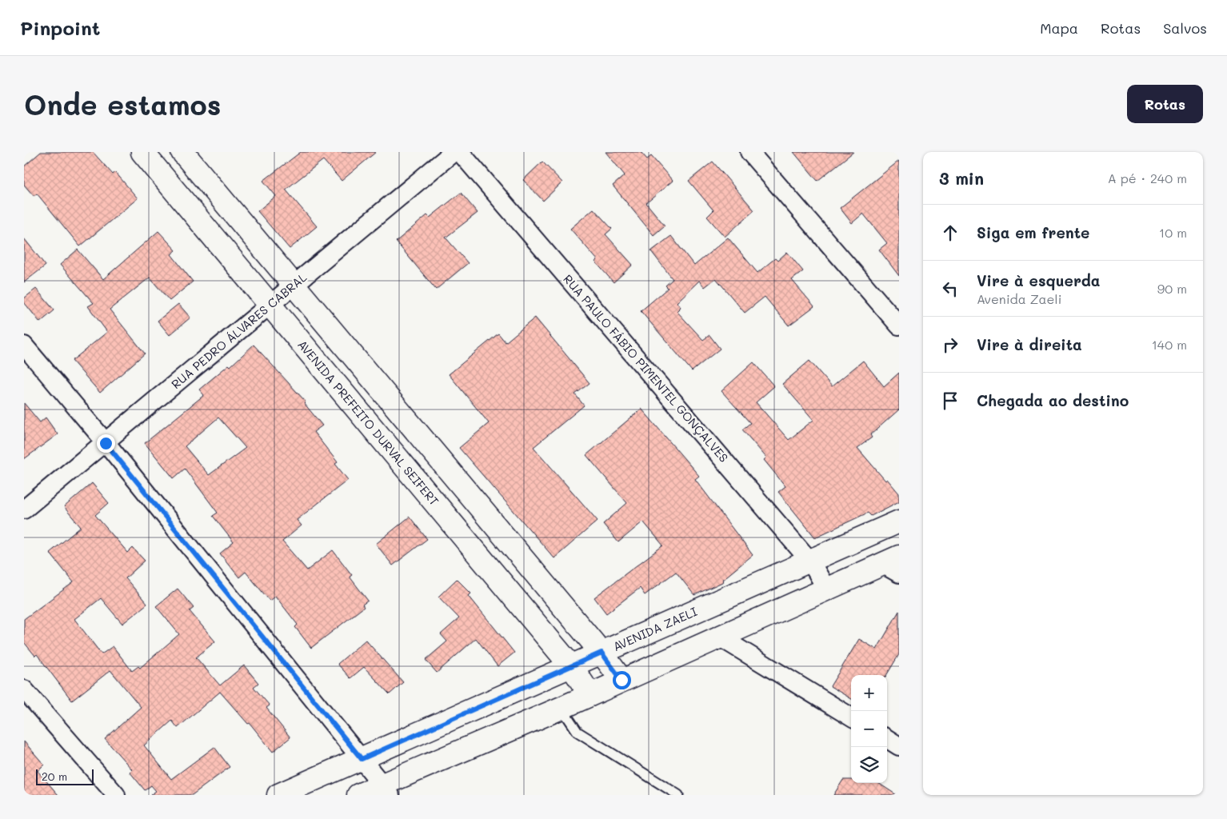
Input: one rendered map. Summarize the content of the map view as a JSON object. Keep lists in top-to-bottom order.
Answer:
{
  "streets": {
    "street": [
      "RUA PEDRO ÁLVARES CABRAL",
      "RUA PAULO FÁBIO PIMENTEL GONÇALVES",
      "AVENIDA PREFEITO DURVAL SEIFERT",
      "AVENIDA ZAELI"
    ]
  },
  "crossings": [
    ["RUA PEDRO ÁLVARES CABRAL", "AVENIDA PREFEITO DURVAL SEIFERT"],
    ["RUA PAULO FÁBIO PIMENTEL GONÇALVES", "AVENIDA ZAELI"],
    ["AVENIDA PREFEITO DURVAL SEIFERT", "AVENIDA ZAELI"]
  ],
  "scale_bar": "20 m",
  "page": {
    "header": "Pinpoint",
    "nav": ["Mapa", "Rotas", "Salvos"],
    "buttons": "Rotas",
    "title": "Onde estamos",
    "heading": ["3 min", "A pé · 240 m"],
    "list": [
      ["Siga em frente", "10 m"],
      ["Vire à esquerda", "Avenida Zaeli", "90 m"],
      ["Vire à direita", "140 m"],
      "Chegada ao destino"
    ],
    "map_buttons": ["+", "−"],
    "scale": "20 m"
  }
}
